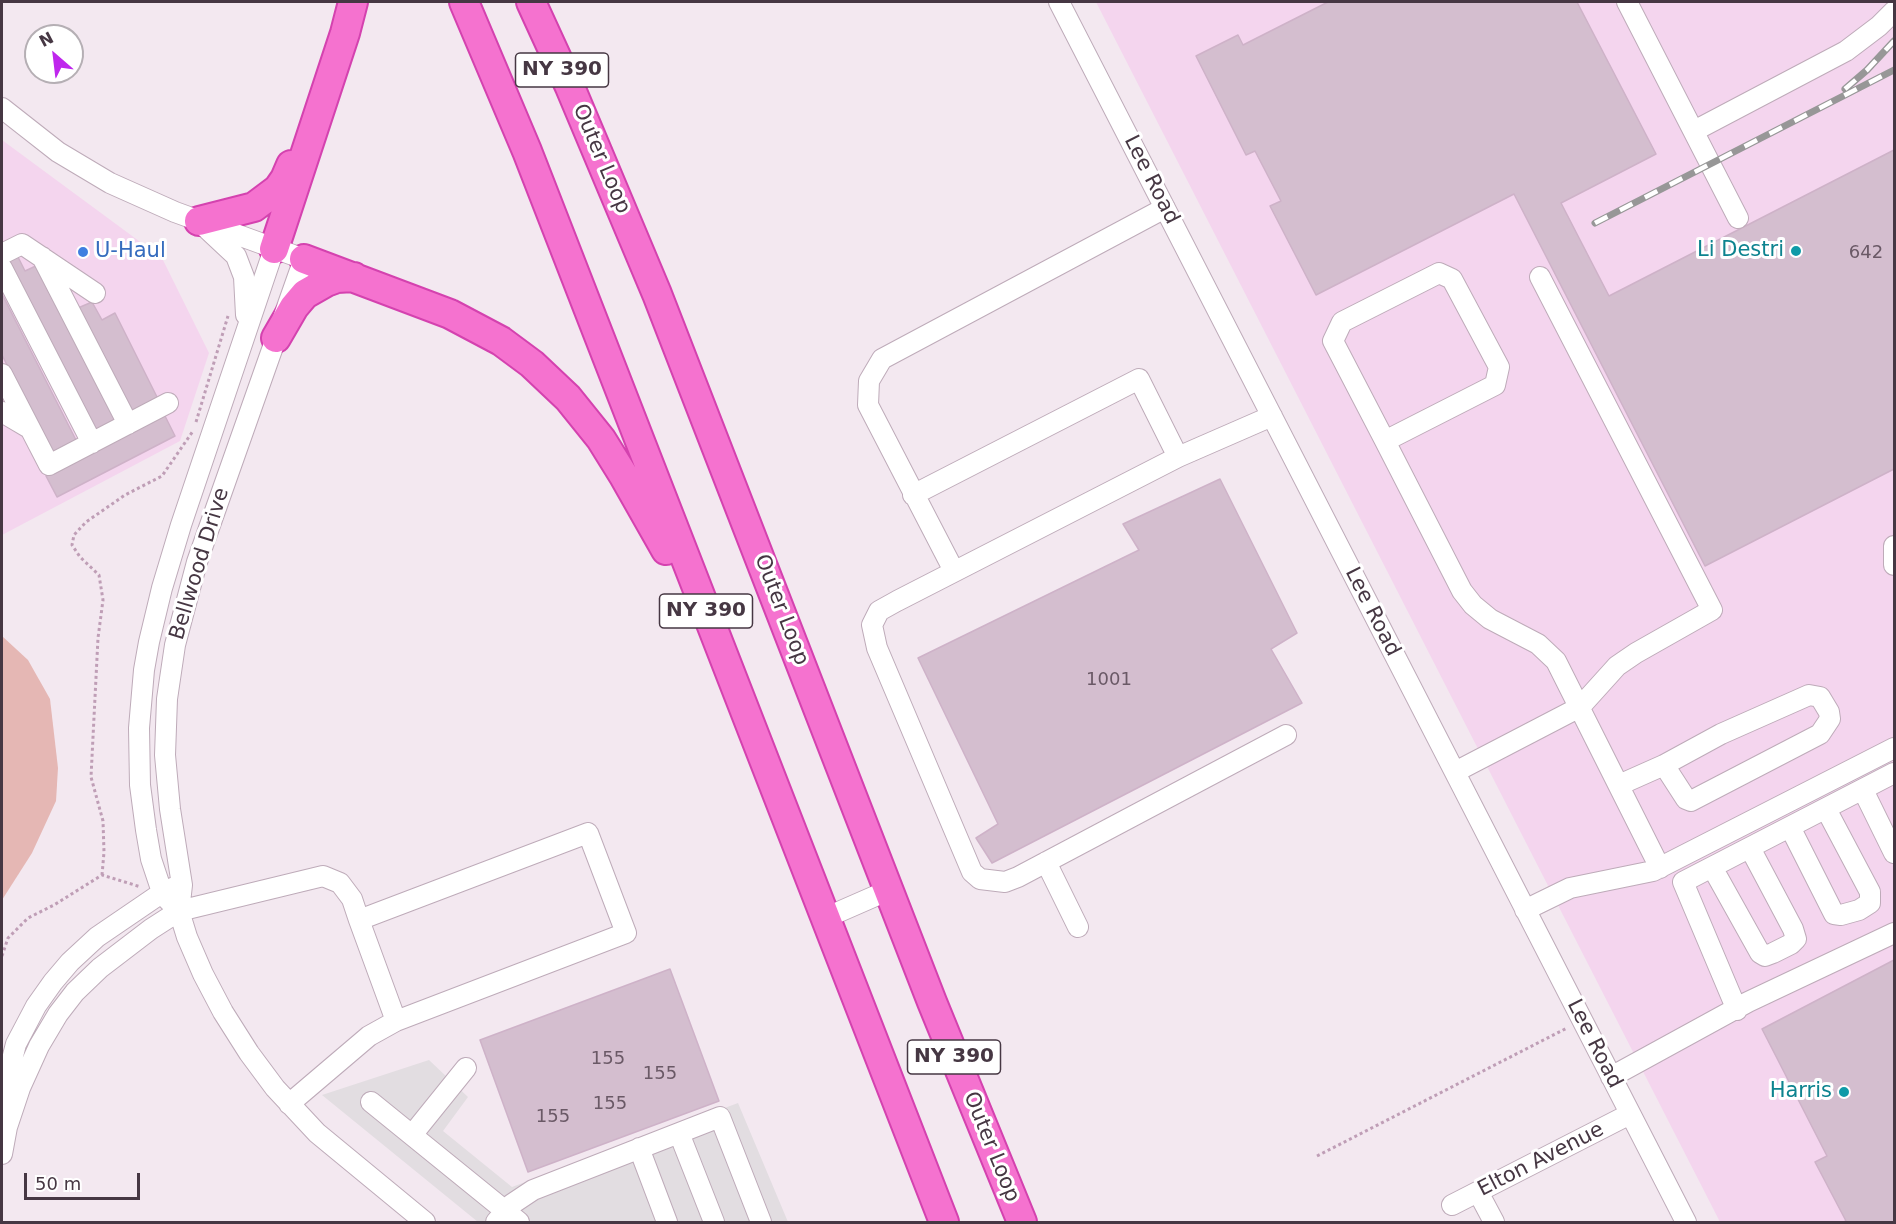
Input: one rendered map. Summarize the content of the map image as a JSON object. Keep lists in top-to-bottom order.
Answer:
{
  "streets": {
    "highway": ["NY 390", "Outer Loop"],
    "street": ["Lee Road", "Bellwood Drive", "Elton Avenue"]
  },
  "crossings": [
    ["Lee Road", "Elton Avenue"]
  ],
  "places": ["Li Destri", "U-Haul", "Harris"],
  "house_numbers": [
    "642",
    "1001",
    "155",
    "155",
    "155",
    "155"
  ],
  "scale_bar": "50 m",
  "north": "top left"
}
